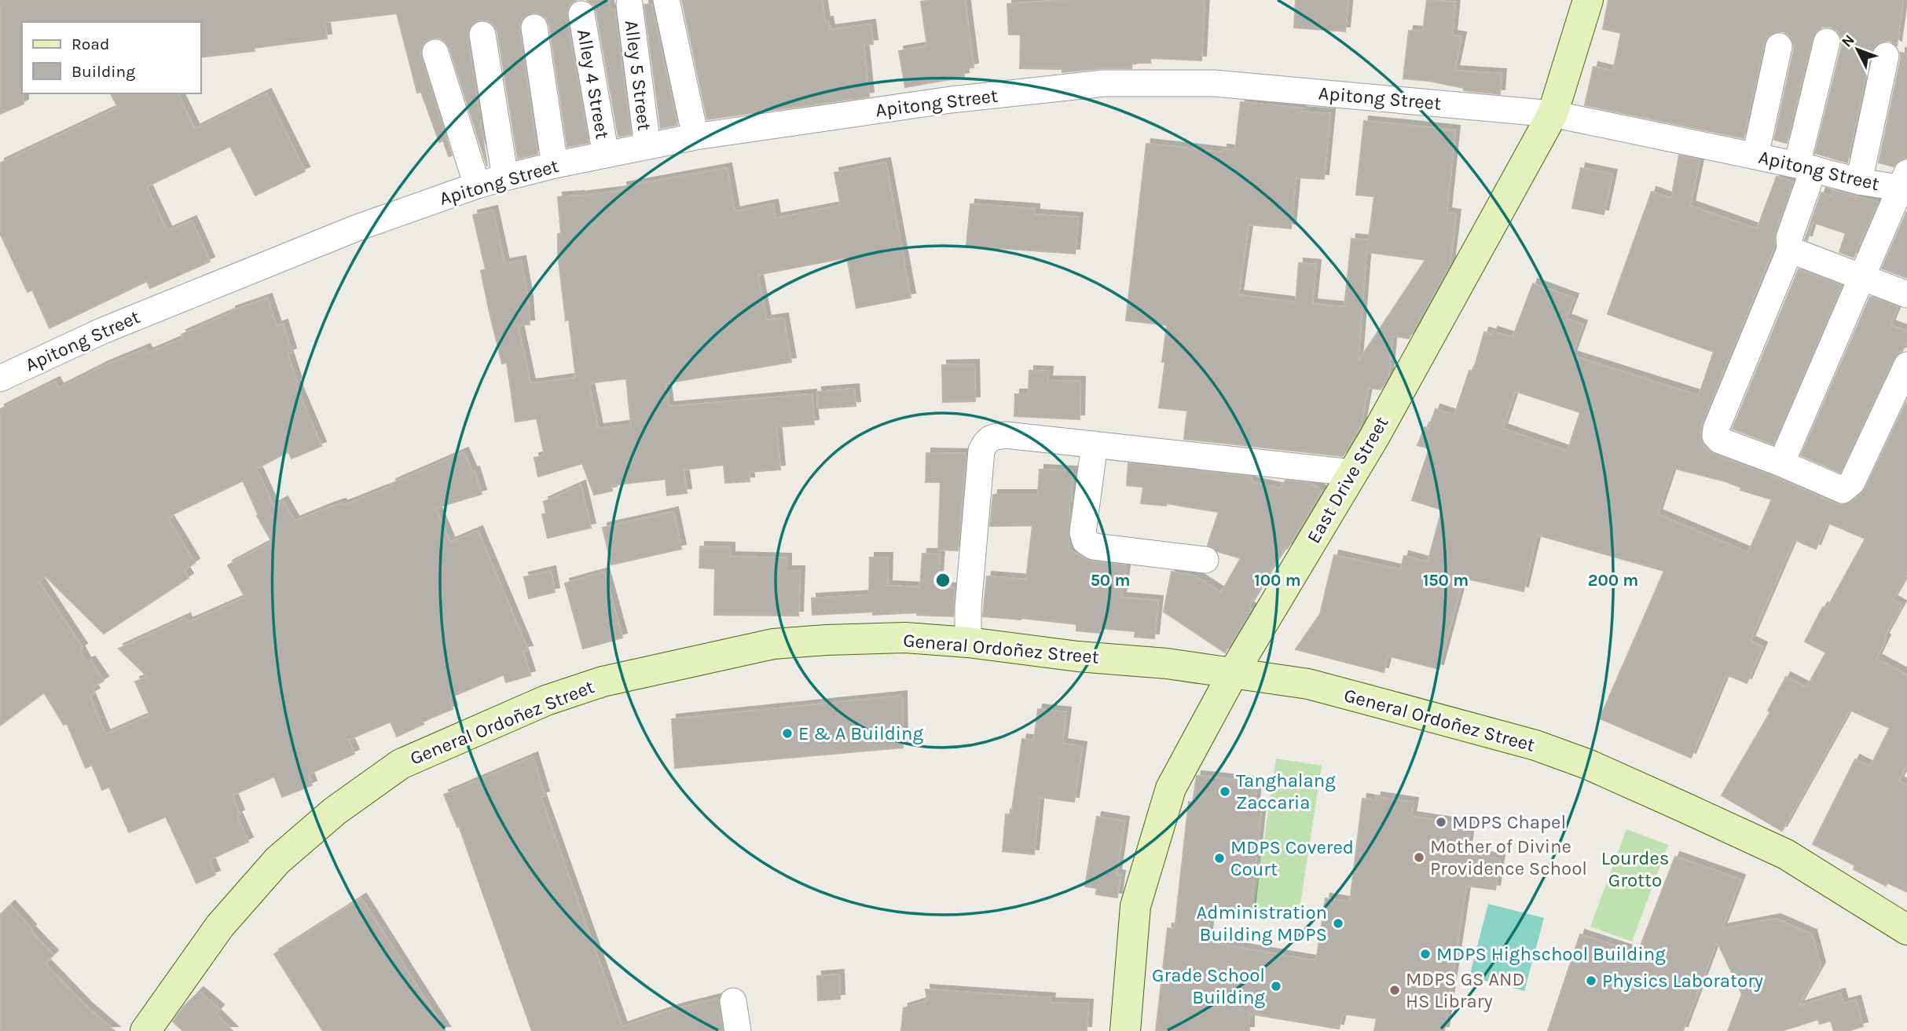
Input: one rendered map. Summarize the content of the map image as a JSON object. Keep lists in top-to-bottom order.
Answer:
{
  "streets": {
    "main road": ["East Drive Street", "General Ordoñez Street"],
    "street": ["Alley 5 Street", "Alley 4 Street", "Apitong Street"]
  },
  "crossings": [
    ["Alley 5 Street", "Apitong Street"],
    ["Alley 4 Street", "Apitong Street"],
    ["Apitong Street", "East Drive Street"],
    ["East Drive Street", "General Ordoñez Street"]
  ],
  "parks": ["Lourdes Grotto"],
  "places": [
    "E & A Building",
    "Tanghalang Zaccaria",
    "MDPS Chapel",
    "Mother of Divine Providence School",
    "MDPS Covered Court",
    "Administration Building MDPS",
    "MDPS Highschool Building",
    "Physics Laboratory",
    "Grade School Building",
    "MDPS GS AND HS Library"
  ],
  "legend": ["Road", "Building"],
  "north": "top left",
  "rings": [
    "50 m",
    "100 m",
    "150 m",
    "200 m"
  ]
}
